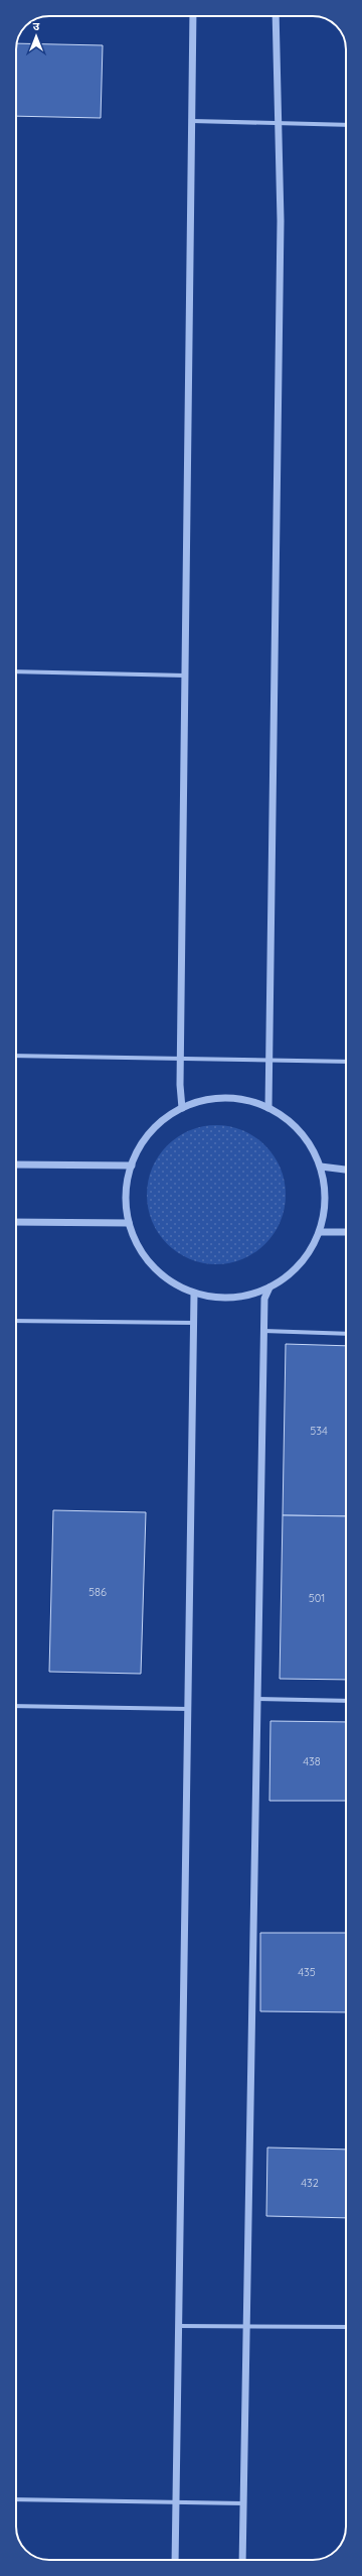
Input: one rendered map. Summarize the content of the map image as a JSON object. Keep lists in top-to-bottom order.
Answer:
{
  "house_numbers": [
    "534",
    "586",
    "501",
    "438",
    "435",
    "432"
  ],
  "north": "top"
}
